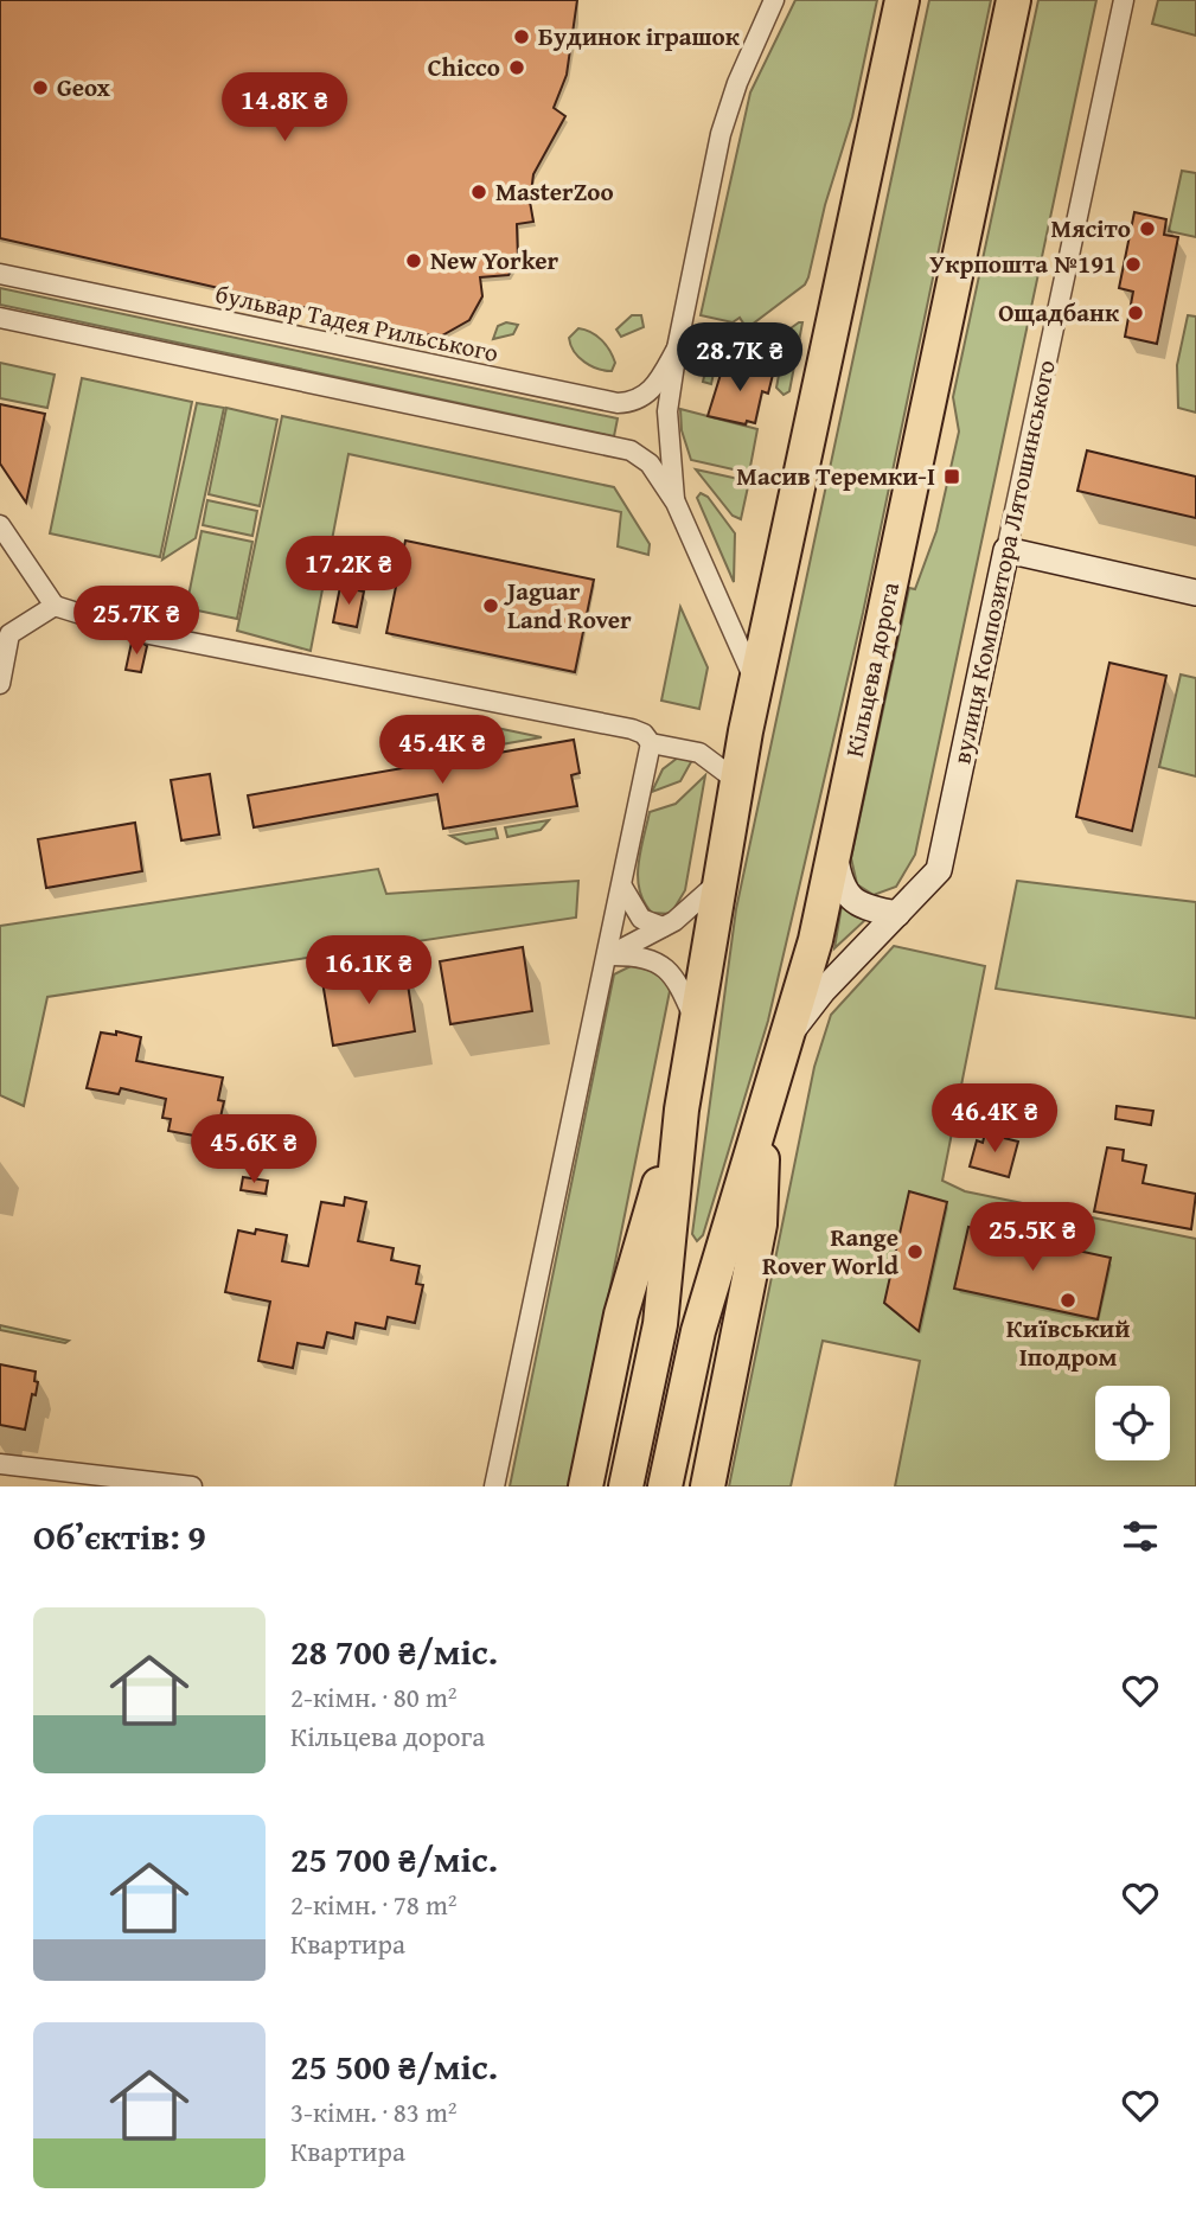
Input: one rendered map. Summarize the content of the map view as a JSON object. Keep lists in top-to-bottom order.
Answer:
{
  "streets": {
    "highway": ["Кільцева дорога"],
    "street": ["бульвар Тадея Рильського", "вулиця Композитора Лятошинського"]
  },
  "crossings": [
    ["вулиця Композитора Лятошинського", "Кільцева дорога"]
  ],
  "places": {
    "other": [
      "Будинок іграшок",
      "Chicco",
      "Geox",
      "MasterZoo",
      "Мясіто",
      "New Yorker",
      "Укрпошта №191",
      "Ощадбанк",
      "Jaguar Land Rover",
      "Range Rover World",
      "Київський Іподром"
    ],
    "transit": ["Масив Теремки-I"]
  },
  "page": {
    "price": [
      "14.8K ₴",
      "28.7K ₴",
      "17.2K ₴",
      "25.7K ₴",
      "45.4K ₴",
      "16.1K ₴",
      "46.4K ₴",
      "45.6K ₴",
      "25.5K ₴"
    ],
    "heading": "Об’єктів: 9",
    "list": [
      {
        "name": "28 700 ₴/міс.",
        "note": "2-кімн. · 80 m² · Кільцева дорога"
      },
      {
        "name": "25 700 ₴/міс.",
        "note": "2-кімн. · 78 m² · Квартира"
      },
      {
        "name": "25 500 ₴/міс.",
        "note": "3-кімн. · 83 m² · Квартира"
      }
    ]
  }
}
